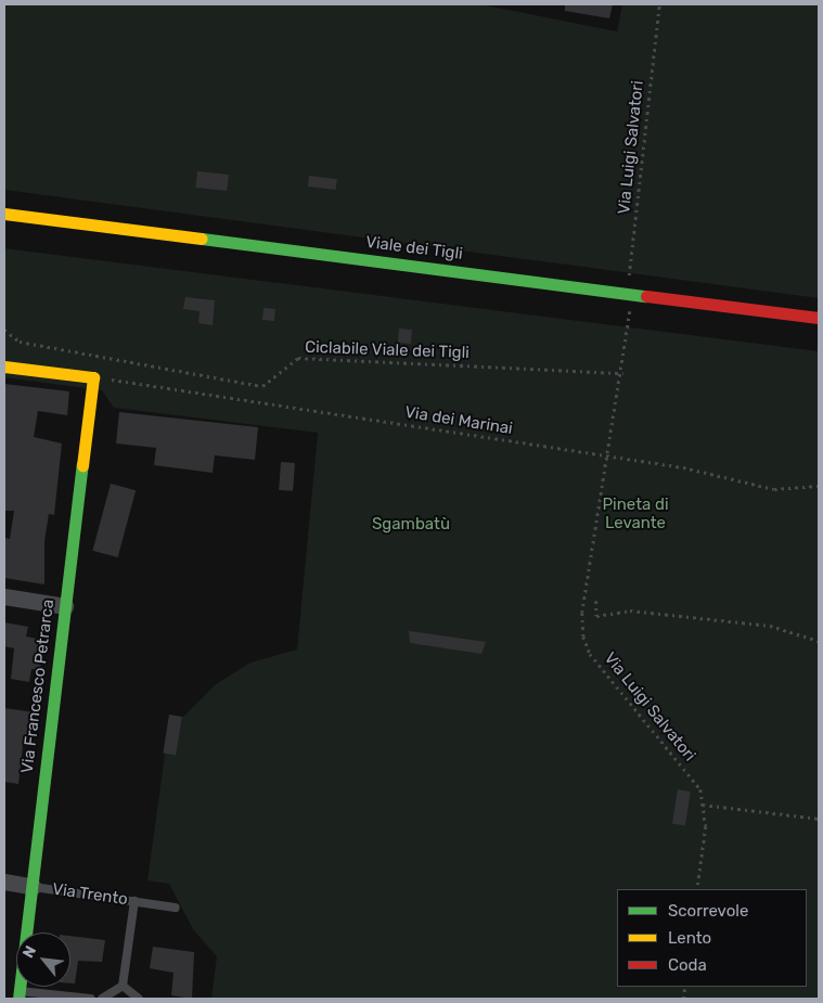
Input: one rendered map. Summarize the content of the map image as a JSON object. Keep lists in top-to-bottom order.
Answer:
{
  "streets": {
    "street": ["Viale dei Tigli", "Via Francesco Petrarca", "Via Trento"],
    "path": ["Via Luigi Salvatori", "Ciclabile Viale dei Tigli", "Via dei Marinai"]
  },
  "crossings": [
    ["Via Luigi Salvatori", "Viale dei Tigli"],
    ["Via Luigi Salvatori", "Ciclabile Viale dei Tigli"],
    ["Via Luigi Salvatori", "Via dei Marinai"],
    ["Via dei Marinai", "Via Francesco Petrarca"],
    ["Via Francesco Petrarca", "Via Trento"]
  ],
  "parks": ["Pineta di Levante", "Sgambatù"],
  "legend": ["Scorrevole", "Lento", "Coda"],
  "north": "top left"
}
